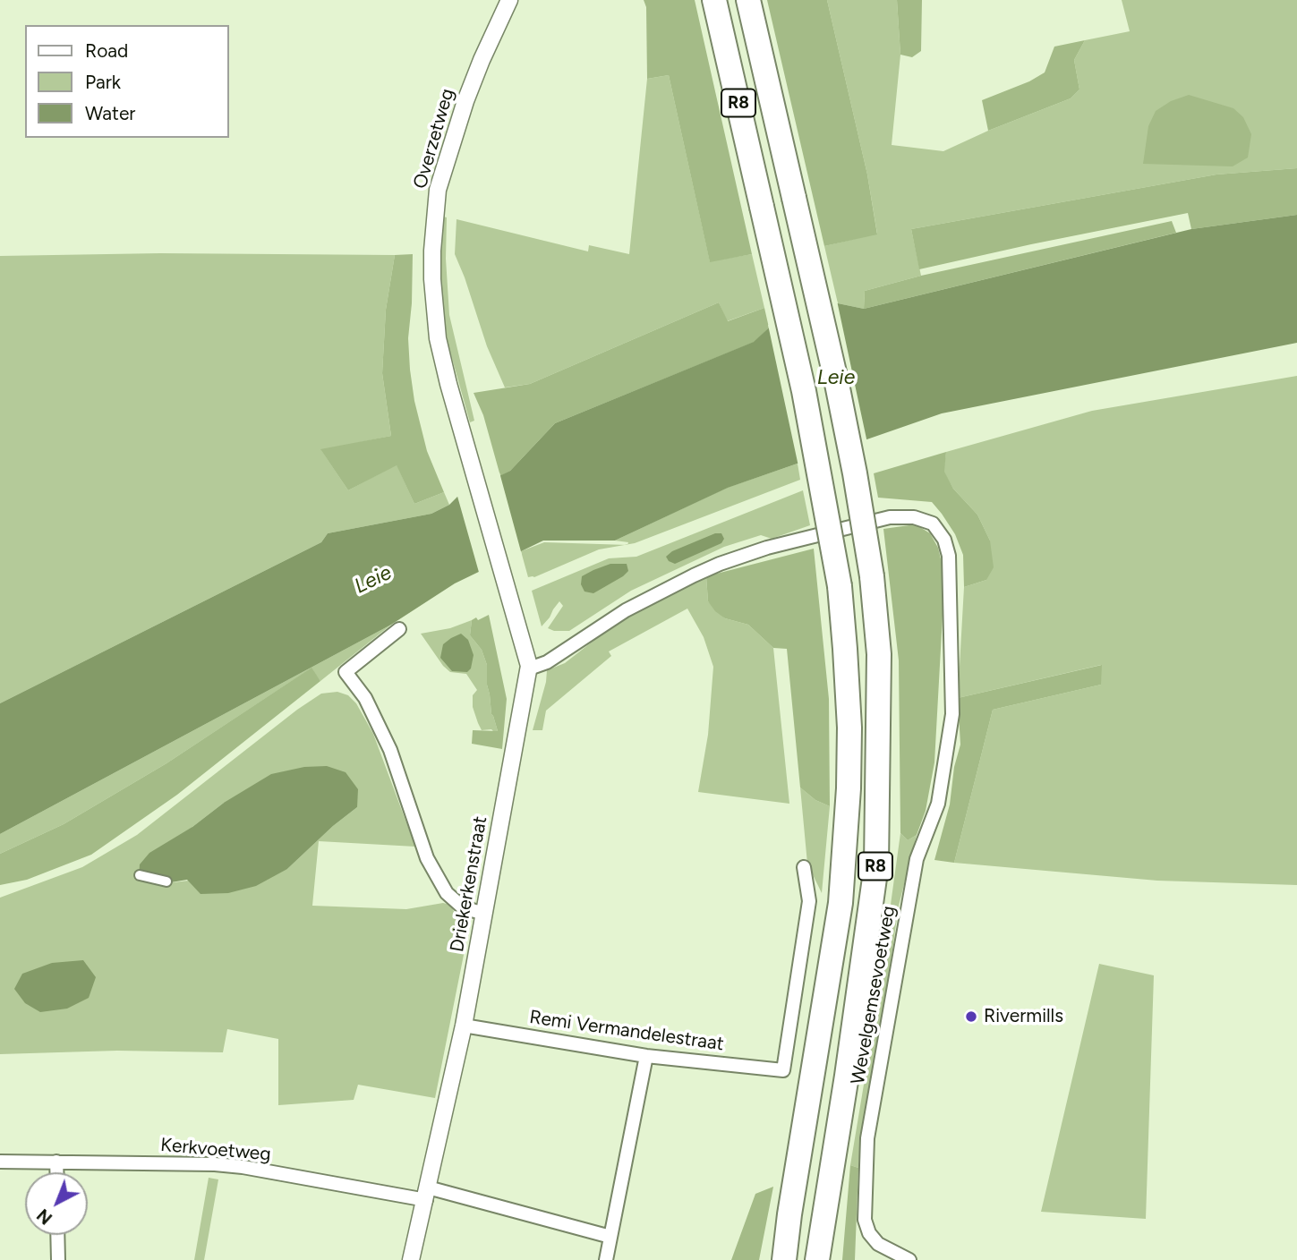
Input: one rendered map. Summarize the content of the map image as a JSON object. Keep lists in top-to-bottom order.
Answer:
{
  "streets": {
    "highway": ["R8"],
    "street": [
      "Overzetweg",
      "Driekerkenstraat",
      "Wevelgemsevoetweg",
      "Remi Vermandelestraat",
      "Kerkvoetweg"
    ]
  },
  "crossings": [
    ["Overzetweg", "Driekerkenstraat"],
    ["Driekerkenstraat", "Wevelgemsevoetweg"],
    ["Driekerkenstraat", "Remi Vermandelestraat"],
    ["Driekerkenstraat", "Kerkvoetweg"]
  ],
  "water": ["Leie"],
  "places": ["Rivermills"],
  "legend": ["Road", "Park", "Water"],
  "north": "bottom left"
}
